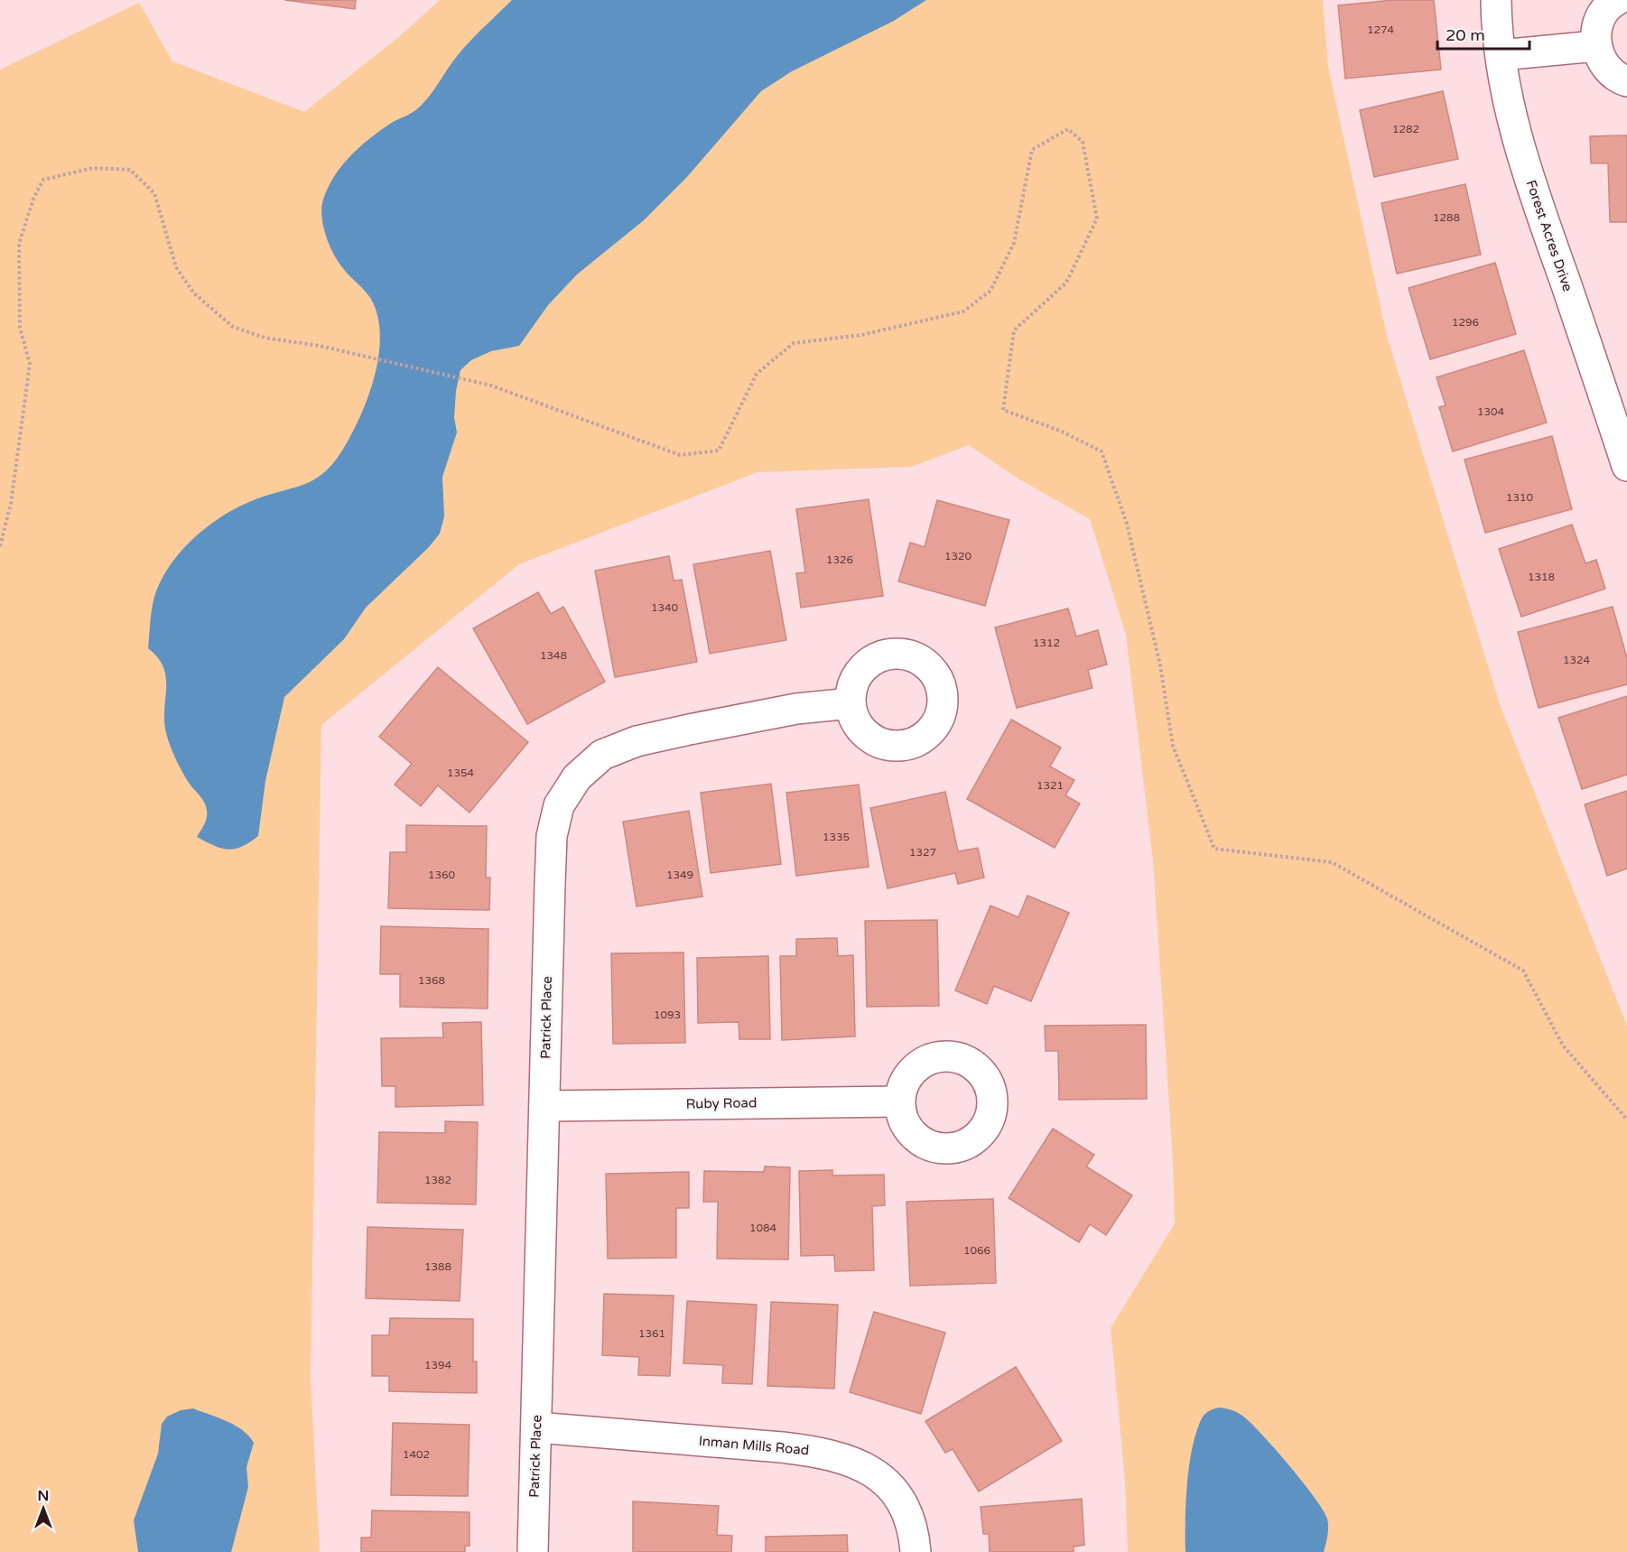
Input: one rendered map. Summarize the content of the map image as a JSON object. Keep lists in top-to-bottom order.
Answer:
{
  "streets": {
    "street": [
      "Forest Acres Drive",
      "Patrick Place",
      "Ruby Road",
      "Inman Mills Road"
    ]
  },
  "crossings": [
    ["Patrick Place", "Ruby Road"],
    ["Patrick Place", "Inman Mills Road"]
  ],
  "house_numbers": [
    "1274",
    "1282",
    "1288",
    "1296",
    "1304",
    "1310",
    "1320",
    "1326",
    "1318",
    "1340",
    "1312",
    "1348",
    "1324",
    "1354",
    "1321",
    "1335",
    "1327",
    "1360",
    "1349",
    "1368",
    "1093",
    "1382",
    "1084",
    "1066",
    "1388",
    "1361",
    "1394",
    "1402"
  ],
  "scale_bar": "20 m",
  "north": "top"
}
